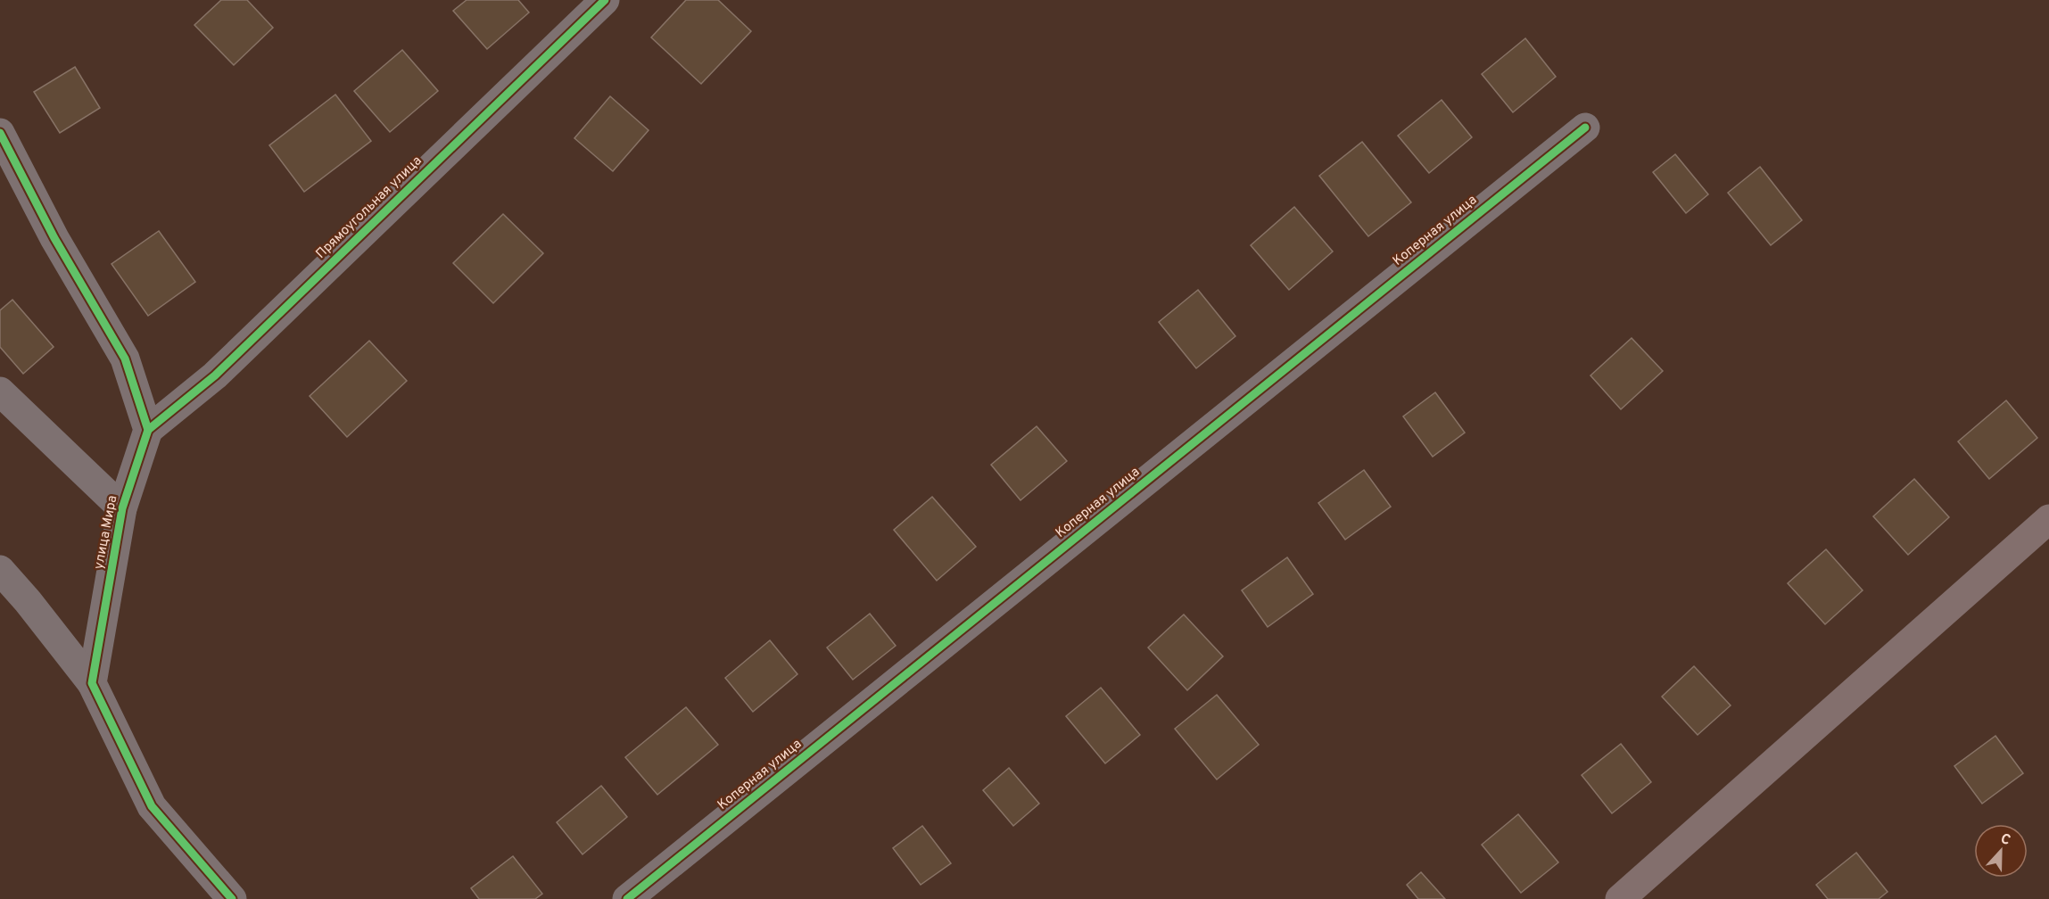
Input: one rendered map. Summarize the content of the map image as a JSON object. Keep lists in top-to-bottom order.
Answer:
{
  "streets": {
    "street": ["Прямоугольная улица", "Коперная улица", "улица Мира"]
  },
  "crossings": [
    ["Прямоугольная улица", "улица Мира"]
  ],
  "north": "top"
}
